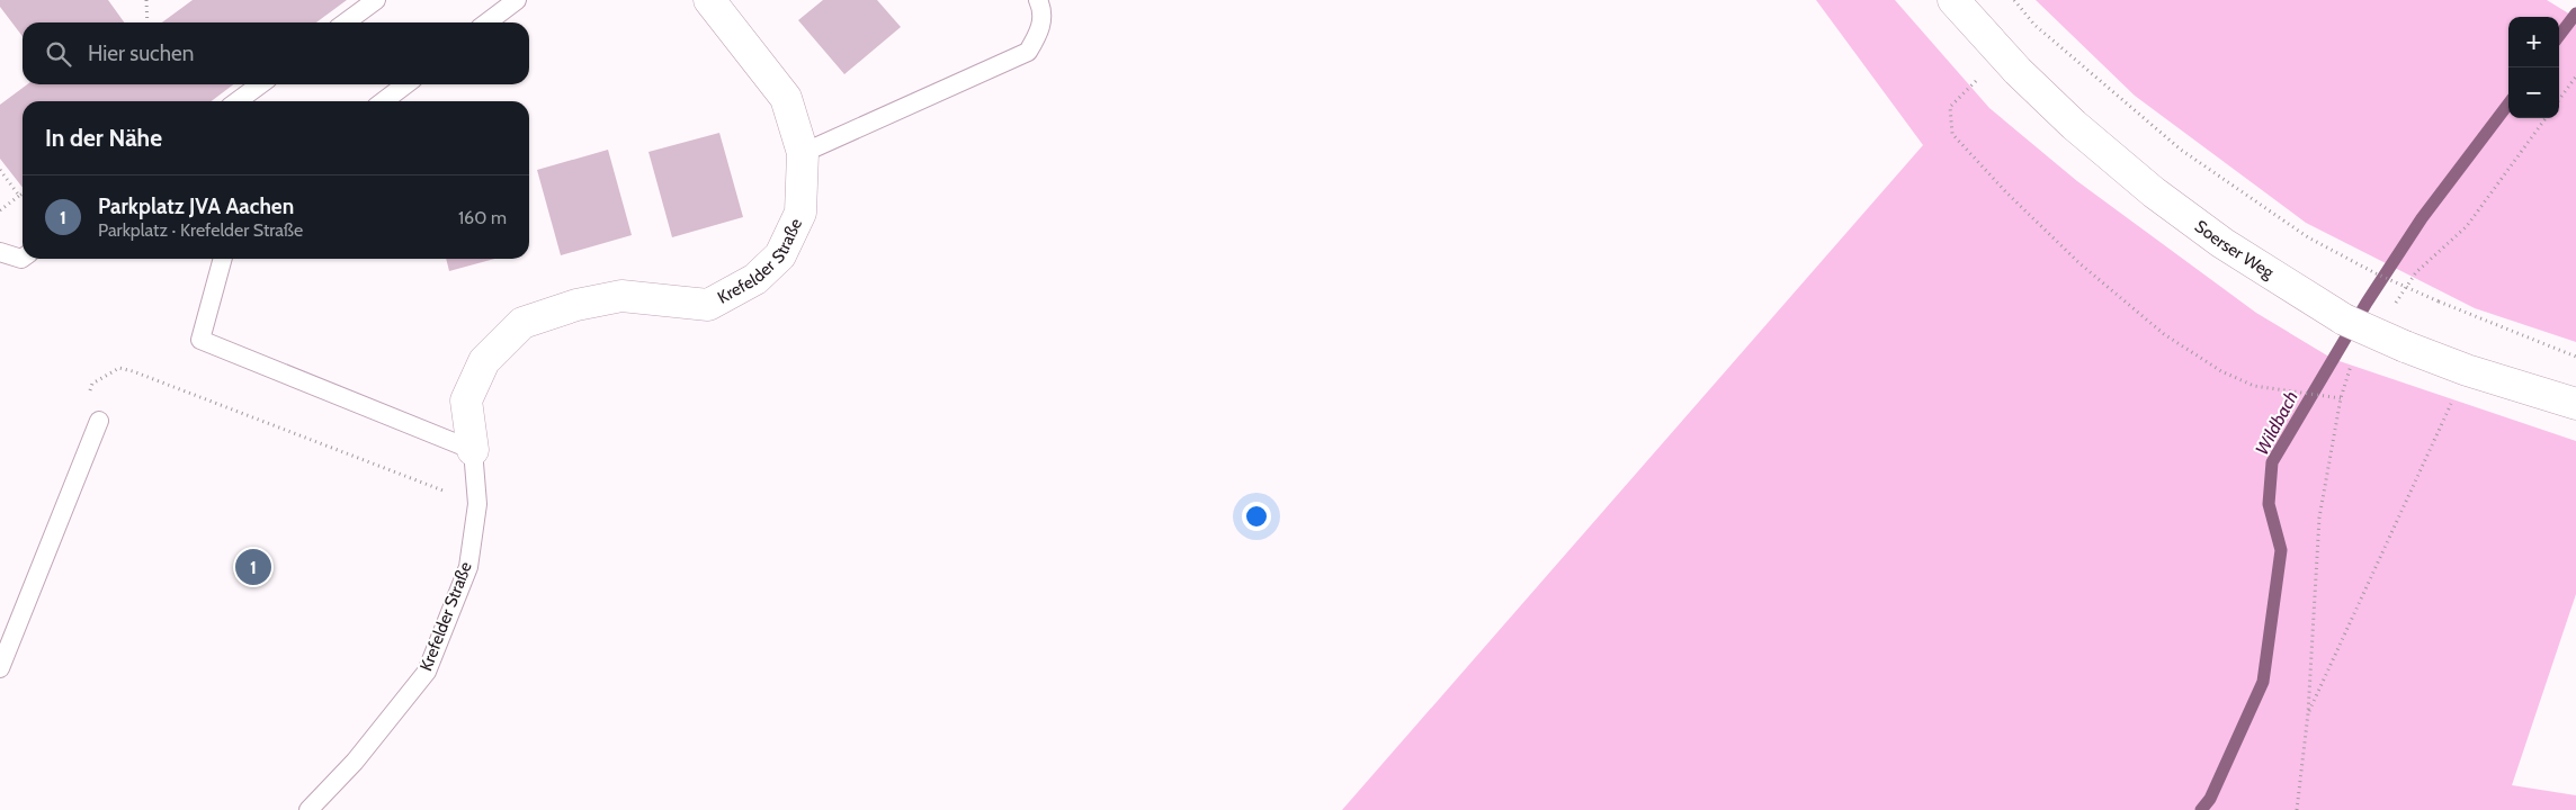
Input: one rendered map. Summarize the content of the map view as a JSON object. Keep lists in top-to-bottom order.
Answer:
{
  "streets": {
    "main road": ["Soerser Weg", "Krefelder Straße"]
  },
  "water": ["Wildbach"],
  "page": {
    "map_buttons": ["+", "−"],
    "search": "Hier suchen",
    "heading": "In der Nähe",
    "list": [
      {
        "mark": "1",
        "name": "Parkplatz JVA Aachen",
        "note": "Parkplatz · Krefelder Straße",
        "value": "160 m"
      }
    ],
    "pins": "1"
  }
}
